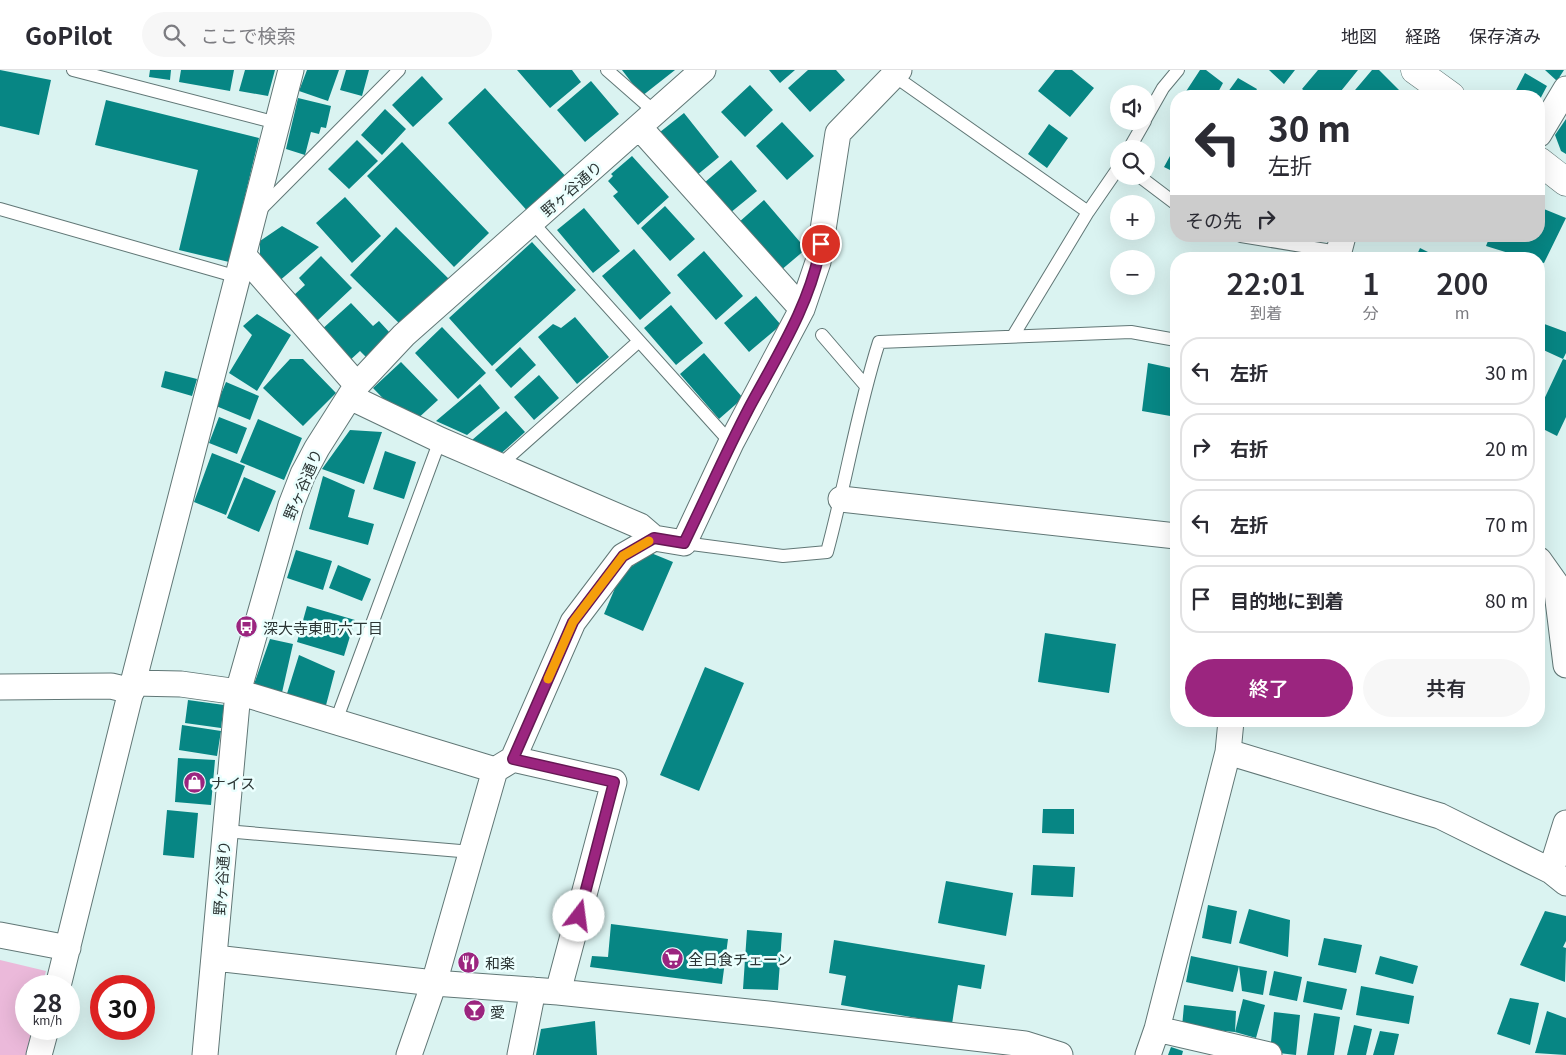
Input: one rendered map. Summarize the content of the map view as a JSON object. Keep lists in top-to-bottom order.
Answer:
{
  "streets": {
    "street": ["野ヶ谷通り"]
  },
  "places": {
    "bus stop": ["深大寺東町六丁目"],
    "shop": ["ナイス"],
    "supermarket": ["全日食チェーン"],
    "restaurant": ["和楽"],
    "bar": ["愛"]
  },
  "page": {
    "header": "GoPilot",
    "search": "ここで検索",
    "nav": ["地図", "経路", "保存済み"],
    "map_buttons": ["+", "−"],
    "turn": ["30 m", "左折"],
    "then": "その先",
    "eta": [
      "22:01",
      "到着",
      "1",
      "分",
      "200",
      "m"
    ],
    "list": [
      {
        "name": "左折",
        "value": "30 m"
      },
      {
        "name": "右折",
        "value": "20 m"
      },
      {
        "name": "左折",
        "value": "70 m"
      },
      {
        "name": "目的地に到着",
        "value": "80 m"
      }
    ],
    "buttons": ["終了", "共有"],
    "speed": "28 km/h",
    "limit": "30"
  }
}
